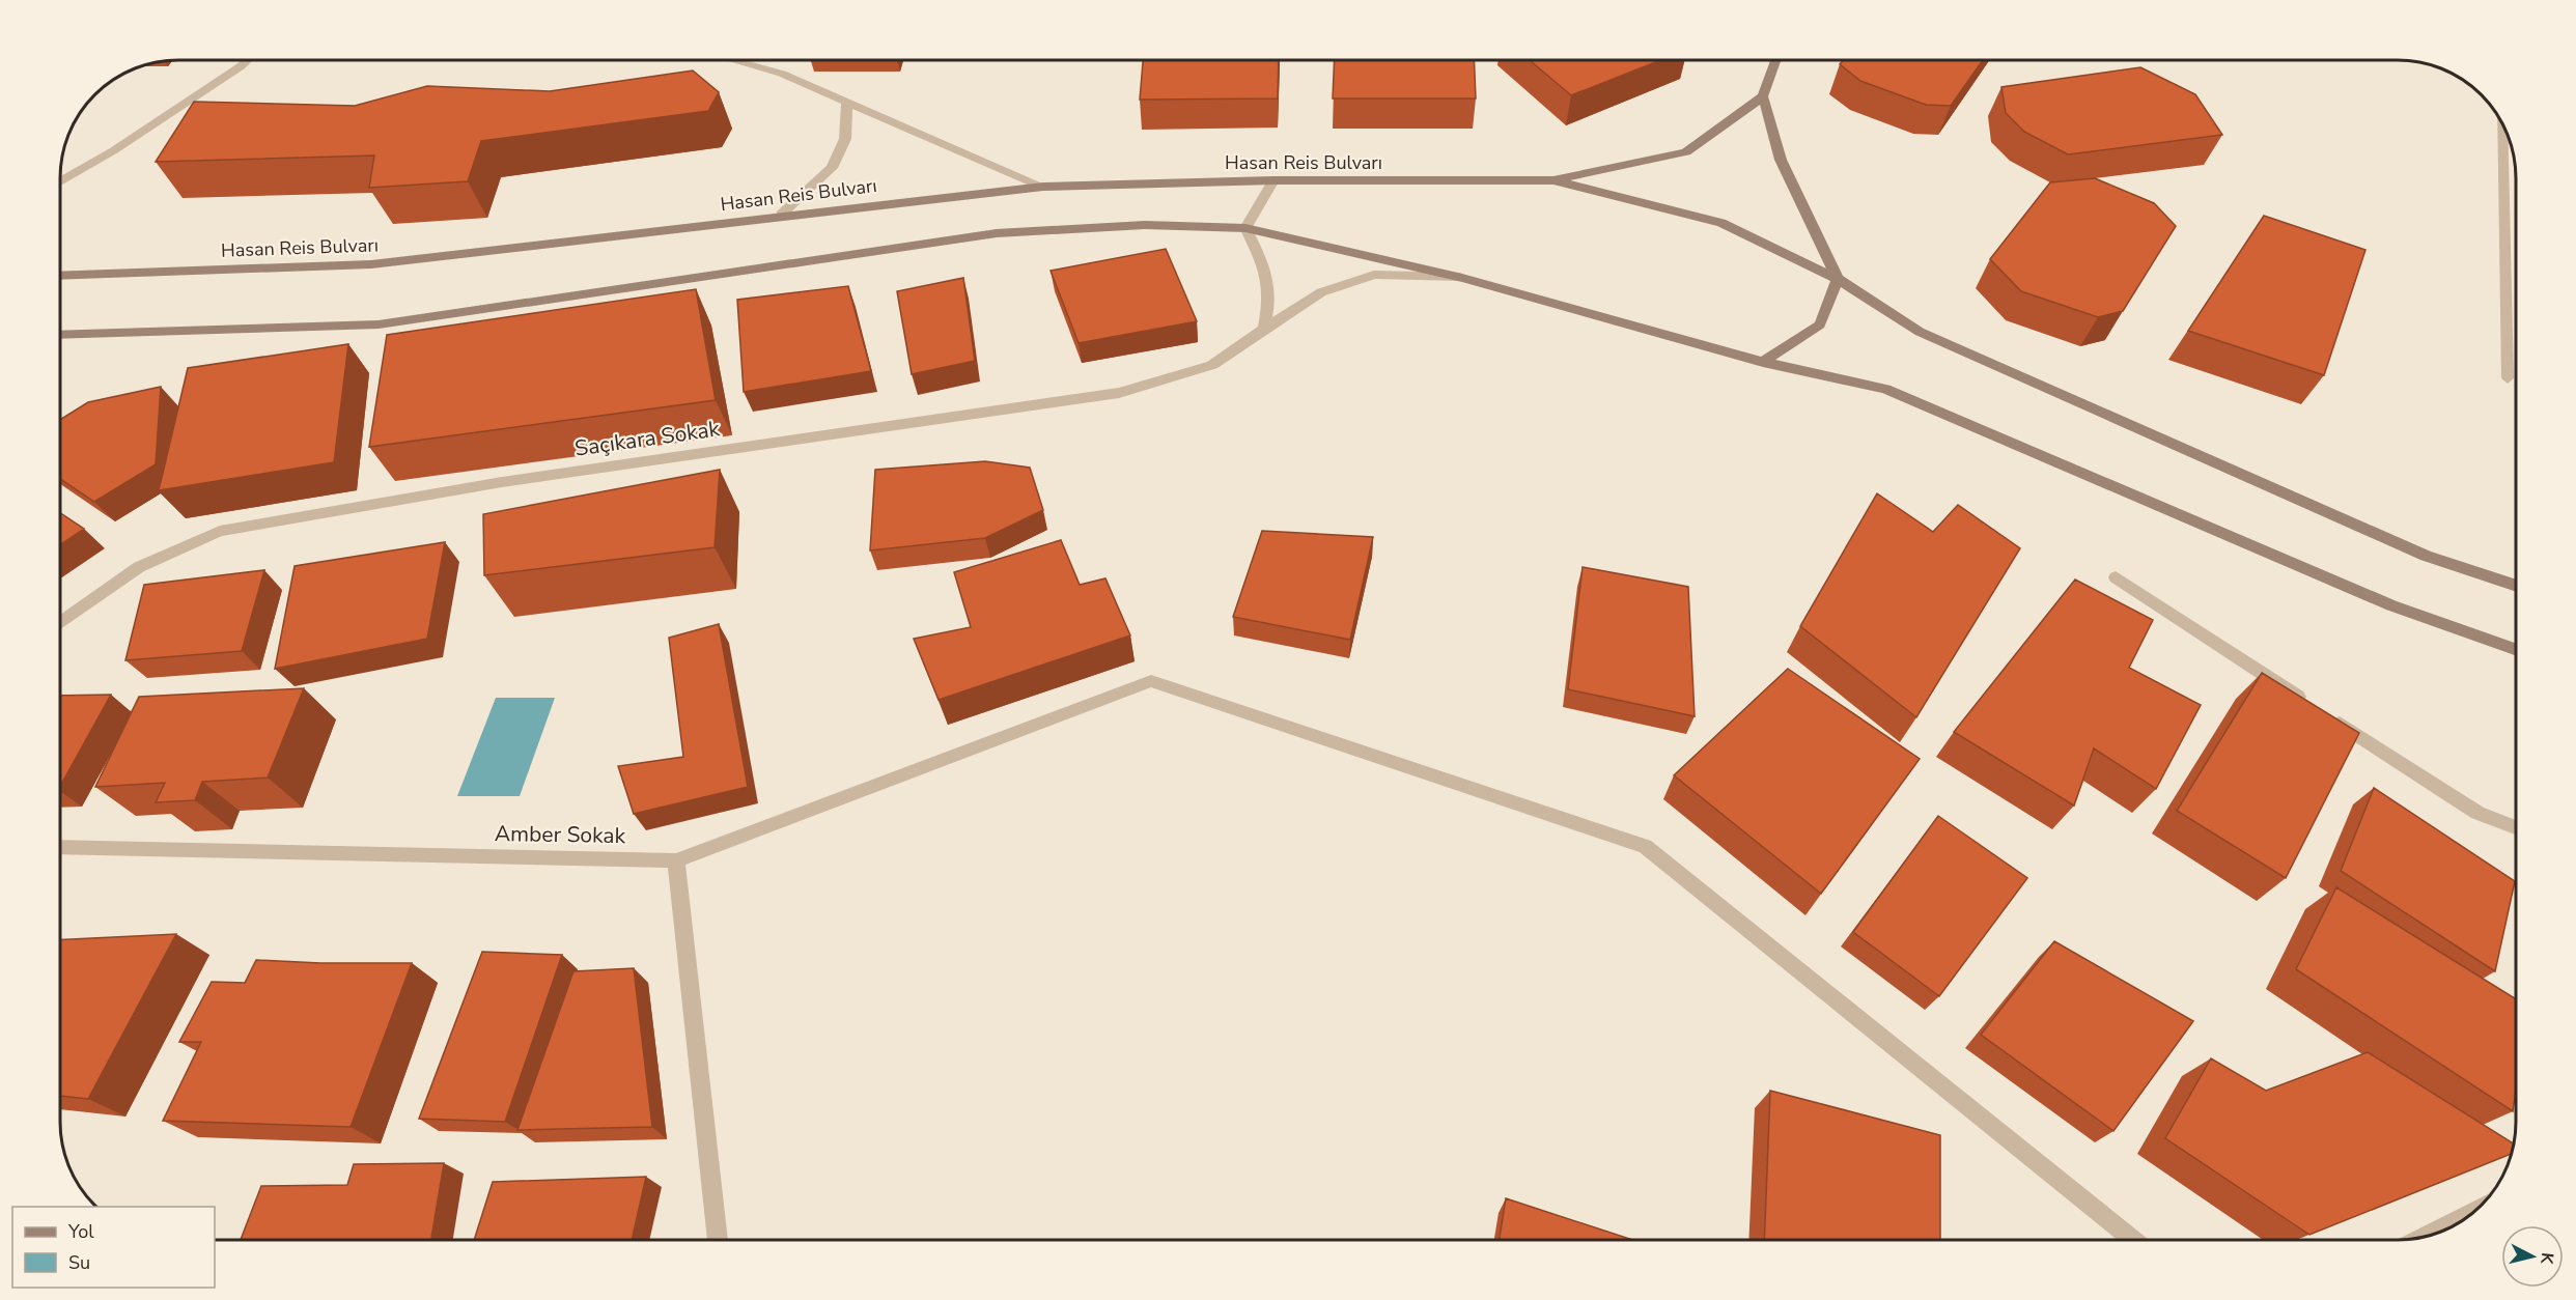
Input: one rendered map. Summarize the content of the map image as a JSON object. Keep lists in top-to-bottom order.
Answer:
{
  "streets": {
    "main road": ["Hasan Reis Bulvarı"],
    "street": ["Saçıkara Sokak", "Amber Sokak"]
  },
  "legend": ["Yol", "Su"],
  "north": "right"
}
